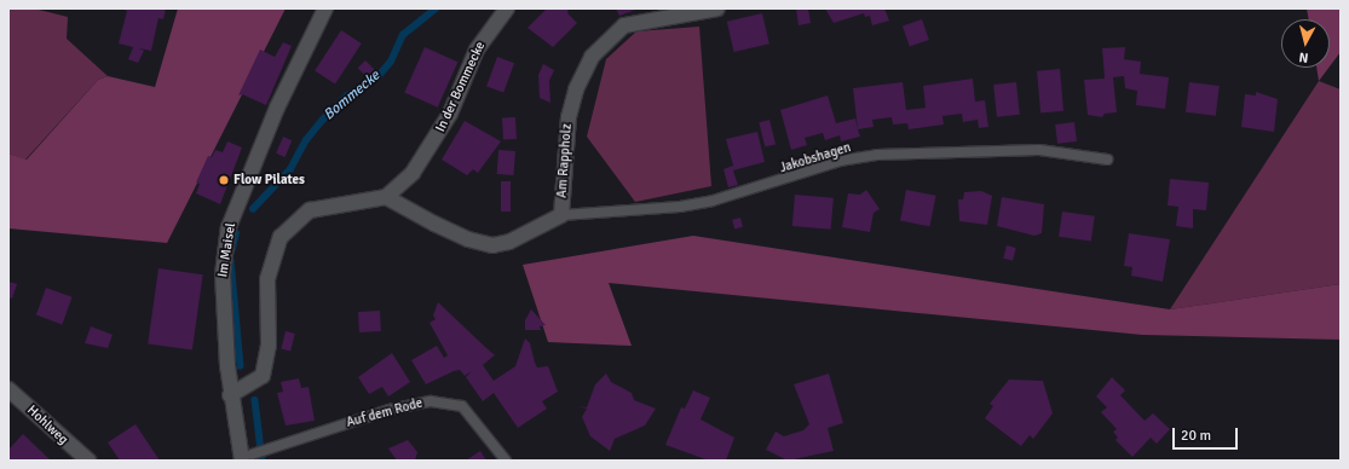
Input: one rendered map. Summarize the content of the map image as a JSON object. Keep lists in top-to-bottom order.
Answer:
{
  "streets": {
    "street": [
      "In der Bommecke",
      "Am Rappholz",
      "Im Maisel",
      "Hohlweg"
    ],
    "lane": ["Jakobshagen", "Auf dem Rode"]
  },
  "crossings": [
    ["In der Bommecke", "Am Rappholz"],
    ["Jakobshagen", "Am Rappholz"]
  ],
  "water": ["Bommecke"],
  "places": ["Flow Pilates"],
  "scale_bar": "20 m",
  "north": "bottom"
}
